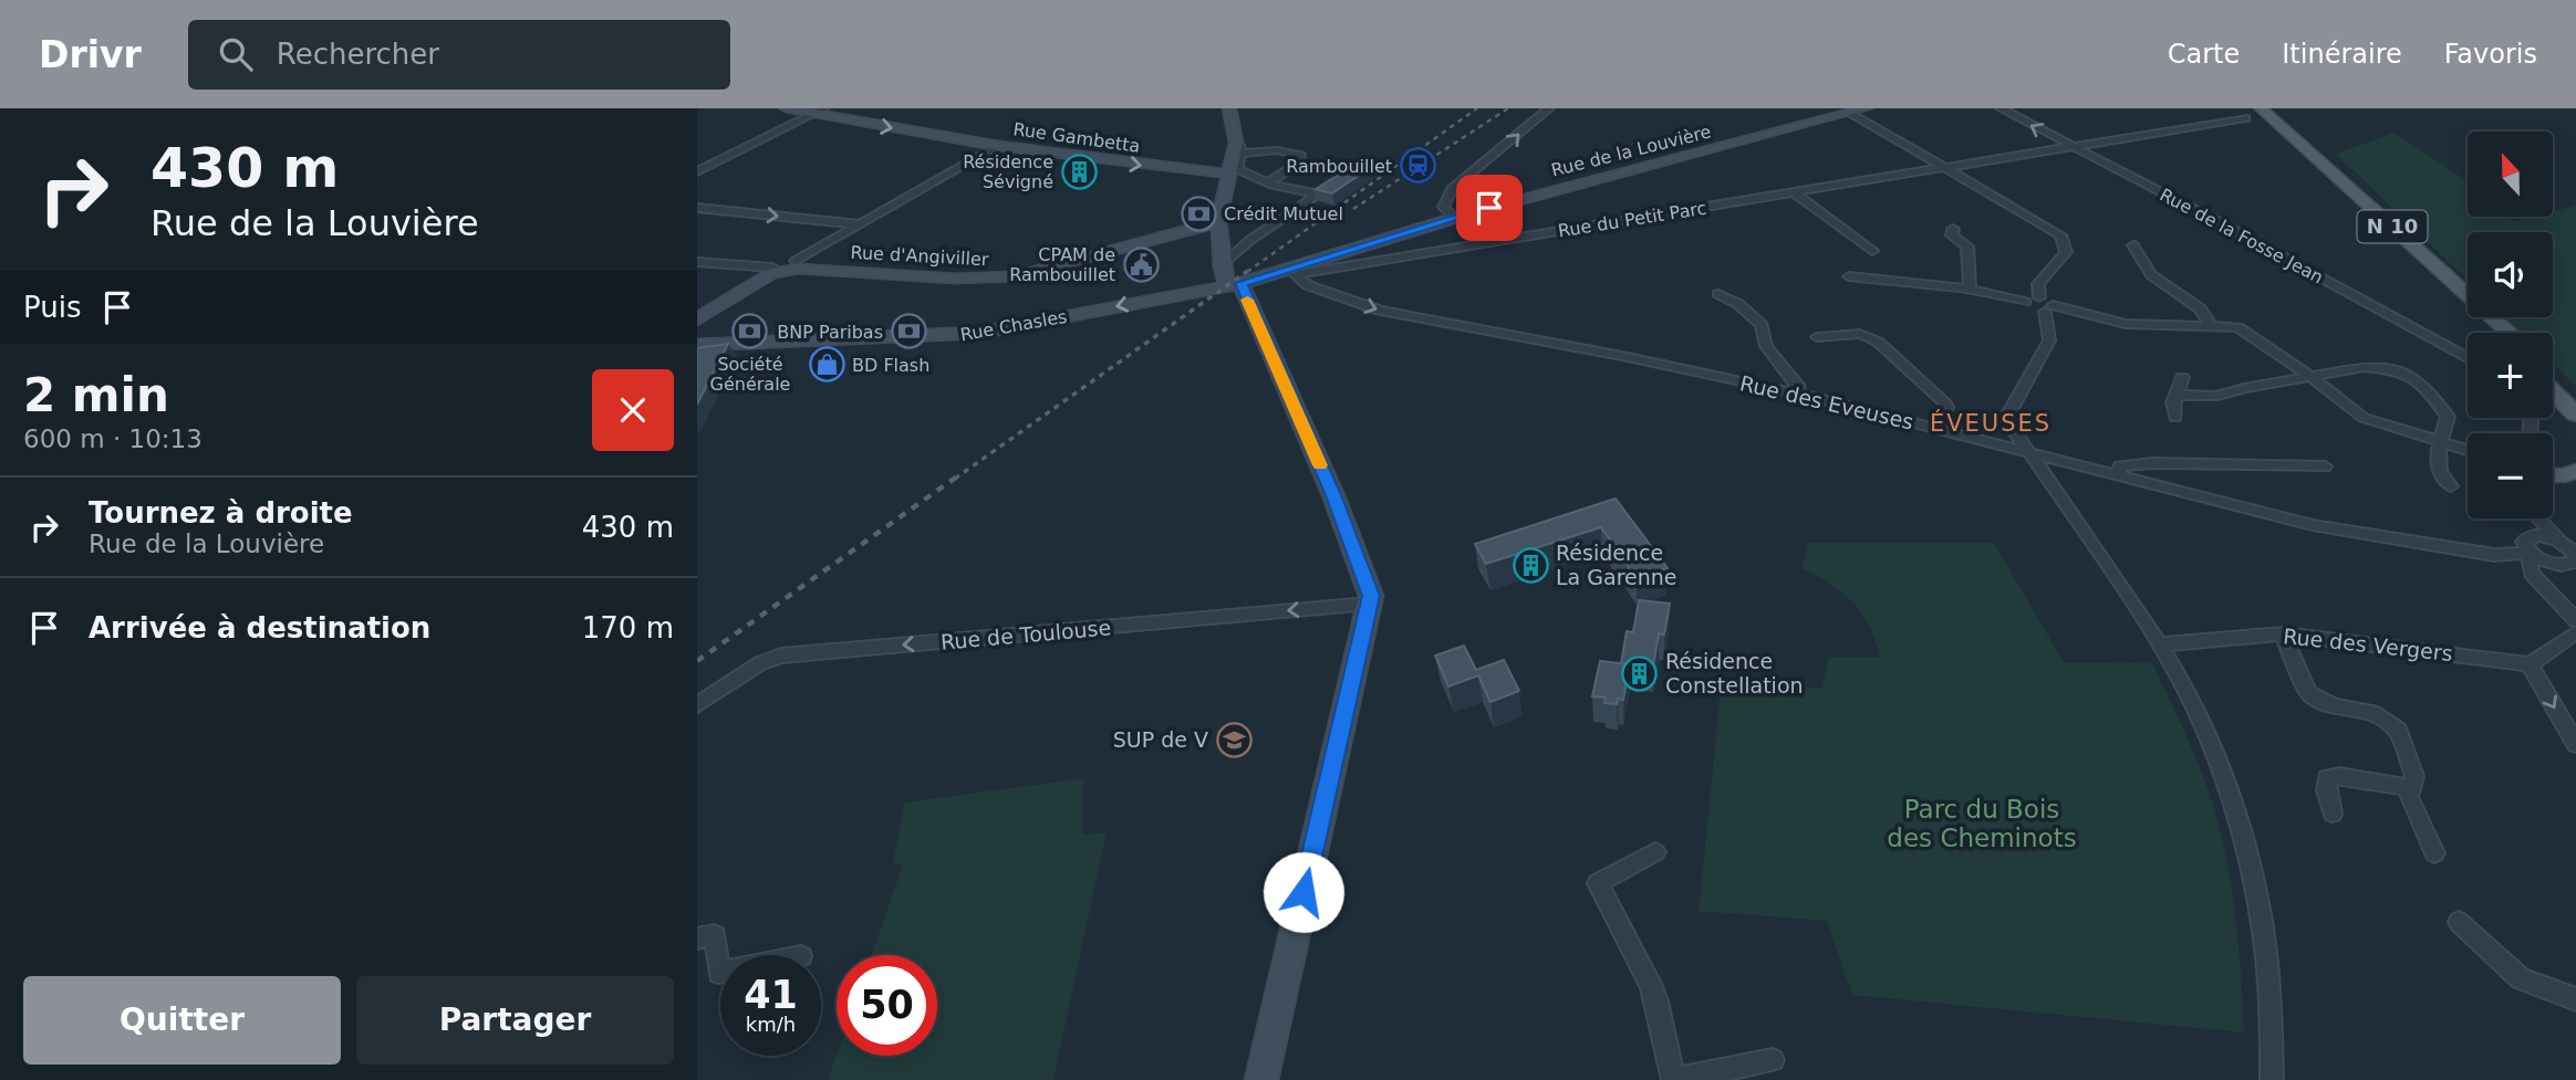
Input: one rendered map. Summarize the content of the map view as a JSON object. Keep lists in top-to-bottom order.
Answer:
{
  "streets": {
    "main road": [
      "Rue Gambetta",
      "Rue de la Louvière",
      "N 10",
      "Rue d'Angiviller",
      "Rue Chasles"
    ],
    "street": [
      "Rue du Petit Parc",
      "Rue de la Fosse Jean",
      "Rue des Eveuses",
      "Rue de Toulouse",
      "Rue des Vergers"
    ]
  },
  "crossings": [
    ["Rue de la Louvière", "Rue du Petit Parc"],
    ["Rue de la Louvière", "Rue Chasles"],
    ["Rue de la Louvière", "Rue des Eveuses"],
    ["Rue du Petit Parc", "N 10"],
    ["Rue du Petit Parc", "Rue de la Fosse Jean"],
    ["Rue du Petit Parc", "Rue des Eveuses"]
  ],
  "one_way": [
    "Rue Gambetta",
    "Rue Chasles",
    "Rue des Eveuses",
    "Rue de Toulouse"
  ],
  "districts": ["ÉVEUSES"],
  "parks": ["Parc du Bois des Cheminots"],
  "places": {
    "station": ["Rambouillet"],
    "building": ["Résidence Sévigné", "Résidence La Garenne", "Résidence Constellation"],
    "bank": ["Crédit Mutuel", "Société Générale", "BNP Paribas"],
    "public building": ["CPAM de Rambouillet"],
    "shop": ["BD Flash"],
    "school or university": ["SUP de V"]
  },
  "north": "top",
  "page": {
    "header": "Drivr",
    "search": "Rechercher",
    "nav": ["Carte", "Itinéraire", "Favoris"],
    "turn": ["430 m", "Rue de la Louvière"],
    "map_buttons": ["+", "−"],
    "then": "Puis",
    "heading": ["2 min", "600 m · 10:13"],
    "list": [
      {
        "name": "Tournez à droite",
        "note": "Rue de la Louvière",
        "value": "430 m"
      },
      {
        "name": "Arrivée à destination",
        "value": "170 m"
      }
    ],
    "speed": "41 km/h",
    "limit": "50",
    "buttons": ["Quitter", "Partager"]
  }
}
